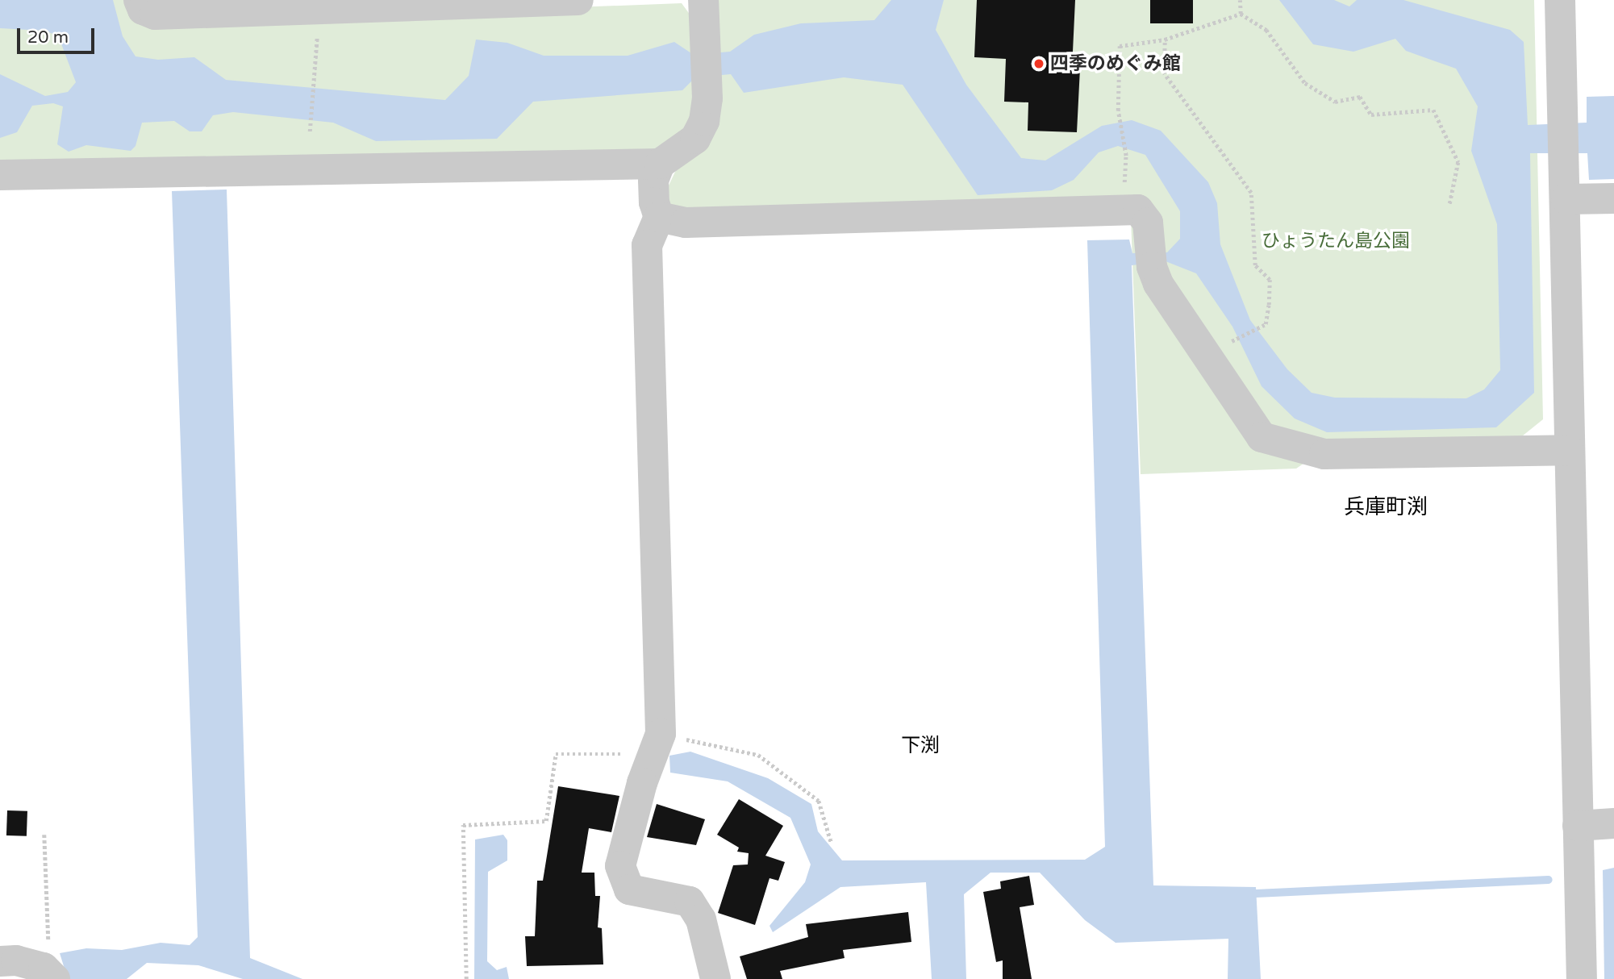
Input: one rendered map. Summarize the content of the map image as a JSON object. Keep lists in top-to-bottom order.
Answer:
{
  "districts": ["兵庫町渕", "下渕"],
  "parks": ["ひょうたん島公園"],
  "places": ["四季のめぐみ館"],
  "scale_bar": "20 m"
}
